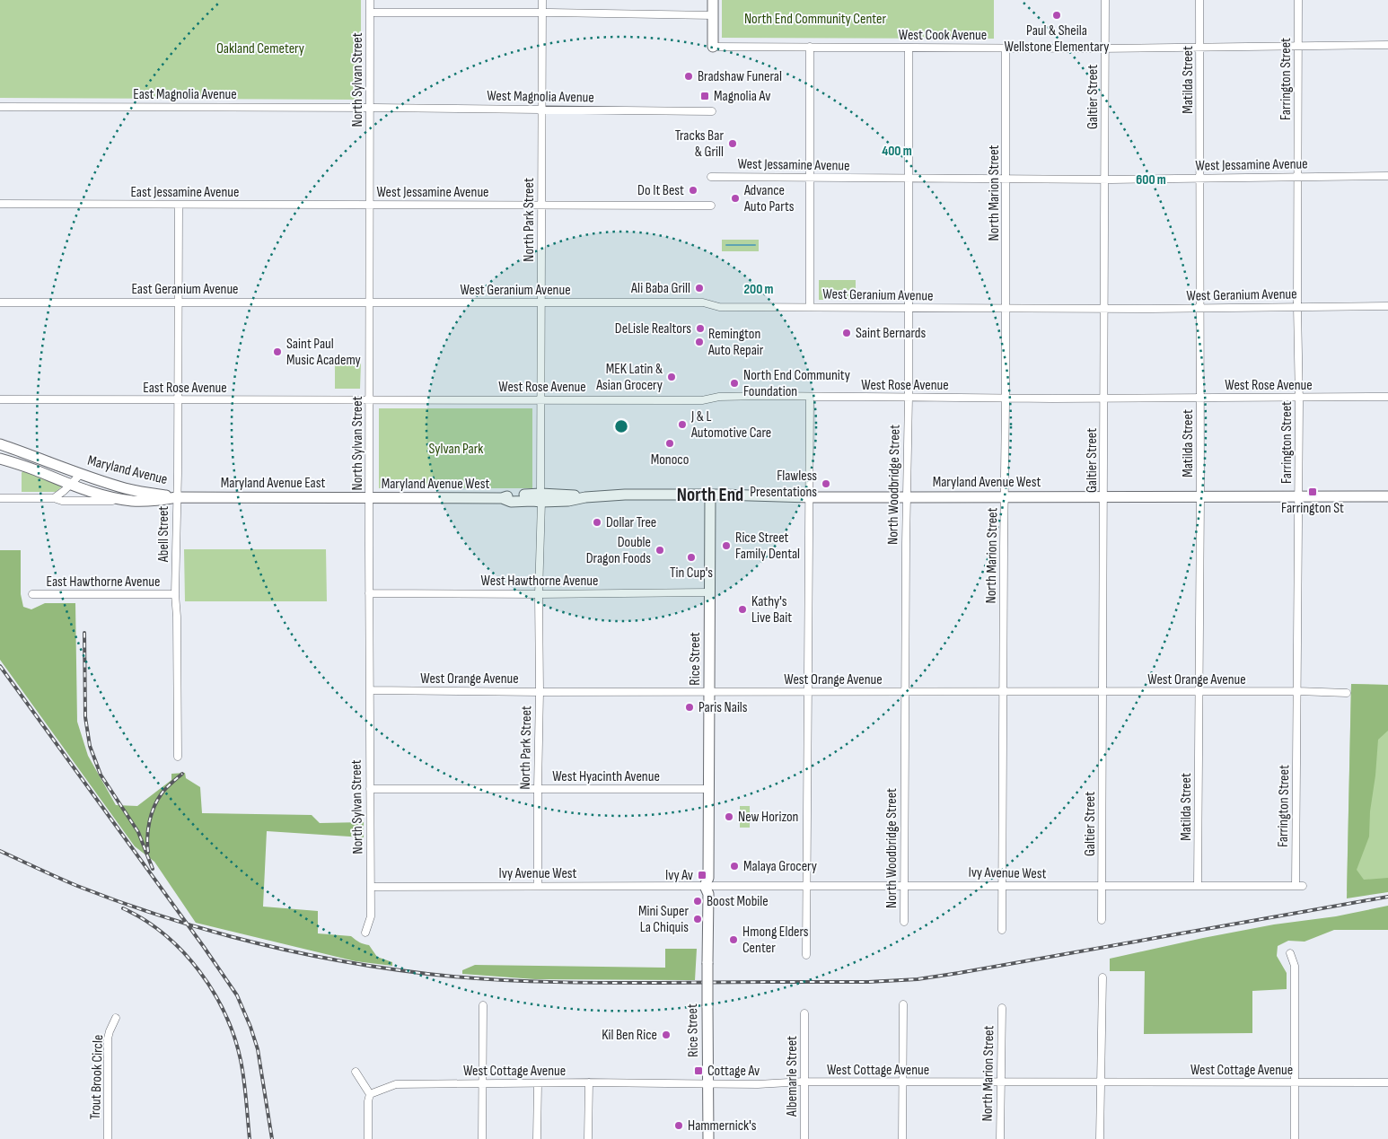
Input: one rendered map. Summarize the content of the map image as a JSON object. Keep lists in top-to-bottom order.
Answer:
{
  "streets": {
    "main road": [
      "Maryland Avenue",
      "Maryland Avenue West",
      "Maryland Avenue East",
      "Rice Street"
    ],
    "street": [
      "West Cook Avenue",
      "Farrington Street",
      "North Sylvan Street",
      "Matilda Street",
      "East Magnolia Avenue",
      "West Magnolia Avenue",
      "Galtier Street",
      "West Jessamine Avenue",
      "East Jessamine Avenue",
      "North Marion Street",
      "North Park Street",
      "East Geranium Avenue",
      "West Geranium Avenue",
      "West Rose Avenue",
      "East Rose Avenue",
      "North Woodbridge Street",
      "Abell Street",
      "West Hawthorne Avenue",
      "East Hawthorne Avenue",
      "West Orange Avenue",
      "West Hyacinth Avenue",
      "Ivy Avenue West",
      "West Cottage Avenue",
      "Albemarle Street",
      "Trout Brook Circle"
    ]
  },
  "crossings": [
    ["West Cook Avenue", "Farrington Street"],
    ["West Cook Avenue", "Matilda Street"],
    ["West Cook Avenue", "Galtier Street"],
    ["West Cook Avenue", "North Marion Street"],
    ["West Cook Avenue", "North Woodbridge Street"],
    ["Farrington Street", "West Jessamine Avenue"],
    ["Farrington Street", "West Geranium Avenue"],
    ["Farrington Street", "West Rose Avenue"],
    ["Farrington Street", "Maryland Avenue West"],
    ["Farrington Street", "West Orange Avenue"],
    ["Farrington Street", "Ivy Avenue West"],
    ["North Sylvan Street", "East Magnolia Avenue"],
    ["North Sylvan Street", "West Magnolia Avenue"],
    ["North Sylvan Street", "West Jessamine Avenue"],
    ["North Sylvan Street", "East Jessamine Avenue"],
    ["North Sylvan Street", "East Geranium Avenue"],
    ["North Sylvan Street", "West Geranium Avenue"],
    ["North Sylvan Street", "West Rose Avenue"],
    ["North Sylvan Street", "East Rose Avenue"],
    ["North Sylvan Street", "Maryland Avenue West"],
    ["North Sylvan Street", "Maryland Avenue East"],
    ["North Sylvan Street", "West Hawthorne Avenue"],
    ["North Sylvan Street", "West Orange Avenue"],
    ["North Sylvan Street", "West Hyacinth Avenue"],
    ["North Sylvan Street", "Ivy Avenue West"],
    ["Matilda Street", "West Jessamine Avenue"],
    ["Matilda Street", "West Geranium Avenue"],
    ["Matilda Street", "West Rose Avenue"],
    ["Matilda Street", "Maryland Avenue West"],
    ["Matilda Street", "West Orange Avenue"],
    ["Matilda Street", "Ivy Avenue West"],
    ["East Magnolia Avenue", "West Magnolia Avenue"],
    ["West Magnolia Avenue", "North Park Street"],
    ["Galtier Street", "West Jessamine Avenue"],
    ["Galtier Street", "West Geranium Avenue"],
    ["Galtier Street", "West Rose Avenue"],
    ["Galtier Street", "Maryland Avenue West"],
    ["Galtier Street", "West Orange Avenue"],
    ["Galtier Street", "Ivy Avenue West"],
    ["West Jessamine Avenue", "East Jessamine Avenue"],
    ["West Jessamine Avenue", "North Marion Street"],
    ["West Jessamine Avenue", "North Park Street"],
    ["West Jessamine Avenue", "North Woodbridge Street"],
    ["East Jessamine Avenue", "Abell Street"],
    ["North Marion Street", "West Geranium Avenue"],
    ["North Marion Street", "West Rose Avenue"],
    ["North Marion Street", "Maryland Avenue West"],
    ["North Marion Street", "West Orange Avenue"],
    ["North Marion Street", "Ivy Avenue West"],
    ["North Marion Street", "West Cottage Avenue"],
    ["North Park Street", "West Geranium Avenue"],
    ["North Park Street", "West Rose Avenue"],
    ["North Park Street", "Maryland Avenue West"],
    ["North Park Street", "West Hawthorne Avenue"],
    ["North Park Street", "West Orange Avenue"],
    ["North Park Street", "West Hyacinth Avenue"],
    ["North Park Street", "Ivy Avenue West"],
    ["East Geranium Avenue", "West Geranium Avenue"],
    ["East Geranium Avenue", "Abell Street"],
    ["West Geranium Avenue", "North Woodbridge Street"],
    ["West Rose Avenue", "East Rose Avenue"],
    ["West Rose Avenue", "North Woodbridge Street"],
    ["East Rose Avenue", "Abell Street"],
    ["Maryland Avenue", "Maryland Avenue East"],
    ["Maryland Avenue", "Abell Street"],
    ["Maryland Avenue West", "Maryland Avenue East"],
    ["Maryland Avenue West", "North Woodbridge Street"],
    ["Maryland Avenue West", "Rice Street"],
    ["Maryland Avenue East", "Abell Street"],
    ["North Woodbridge Street", "West Orange Avenue"],
    ["North Woodbridge Street", "Ivy Avenue West"],
    ["Abell Street", "East Hawthorne Avenue"],
    ["West Hawthorne Avenue", "Rice Street"],
    ["Rice Street", "West Orange Avenue"],
    ["Rice Street", "West Hyacinth Avenue"],
    ["Rice Street", "Ivy Avenue West"],
    ["Rice Street", "West Cottage Avenue"],
    ["West Cottage Avenue", "Albemarle Street"]
  ],
  "districts": ["North End"],
  "parks": ["North End Community Center", "Oakland Cemetery", "Sylvan Park"],
  "places": {
    "other": [
      "Paul & Sheila Wellstone Elementary",
      "Bradshaw Funeral",
      "Tracks Bar & Grill",
      "Do It Best",
      "Advance Auto Parts",
      "Ali Baba Grill",
      "DeLisle Realtors",
      "Saint Bernards",
      "Remington Auto Repair",
      "Saint Paul Music Academy",
      "MEK Latin & Asian Grocery",
      "North End Community Foundation",
      "J & L Automotive Care",
      "Monoco",
      "Flawless Presentations",
      "Dollar Tree",
      "Rice Street Family Dental",
      "Double Dragon Foods",
      "Tin Cup's",
      "Kathy's Live Bait",
      "Paris Nails",
      "New Horizon",
      "Malaya Grocery",
      "Boost Mobile",
      "Mini Super La Chiquis",
      "Hmong Elders Center",
      "Kil Ben Rice",
      "Hammernick's"
    ],
    "transit": [
      "Magnolia Av",
      "Farrington St",
      "Ivy Av",
      "Cottage Av"
    ]
  },
  "rings": ["400 m", "600 m", "200 m"]
}
